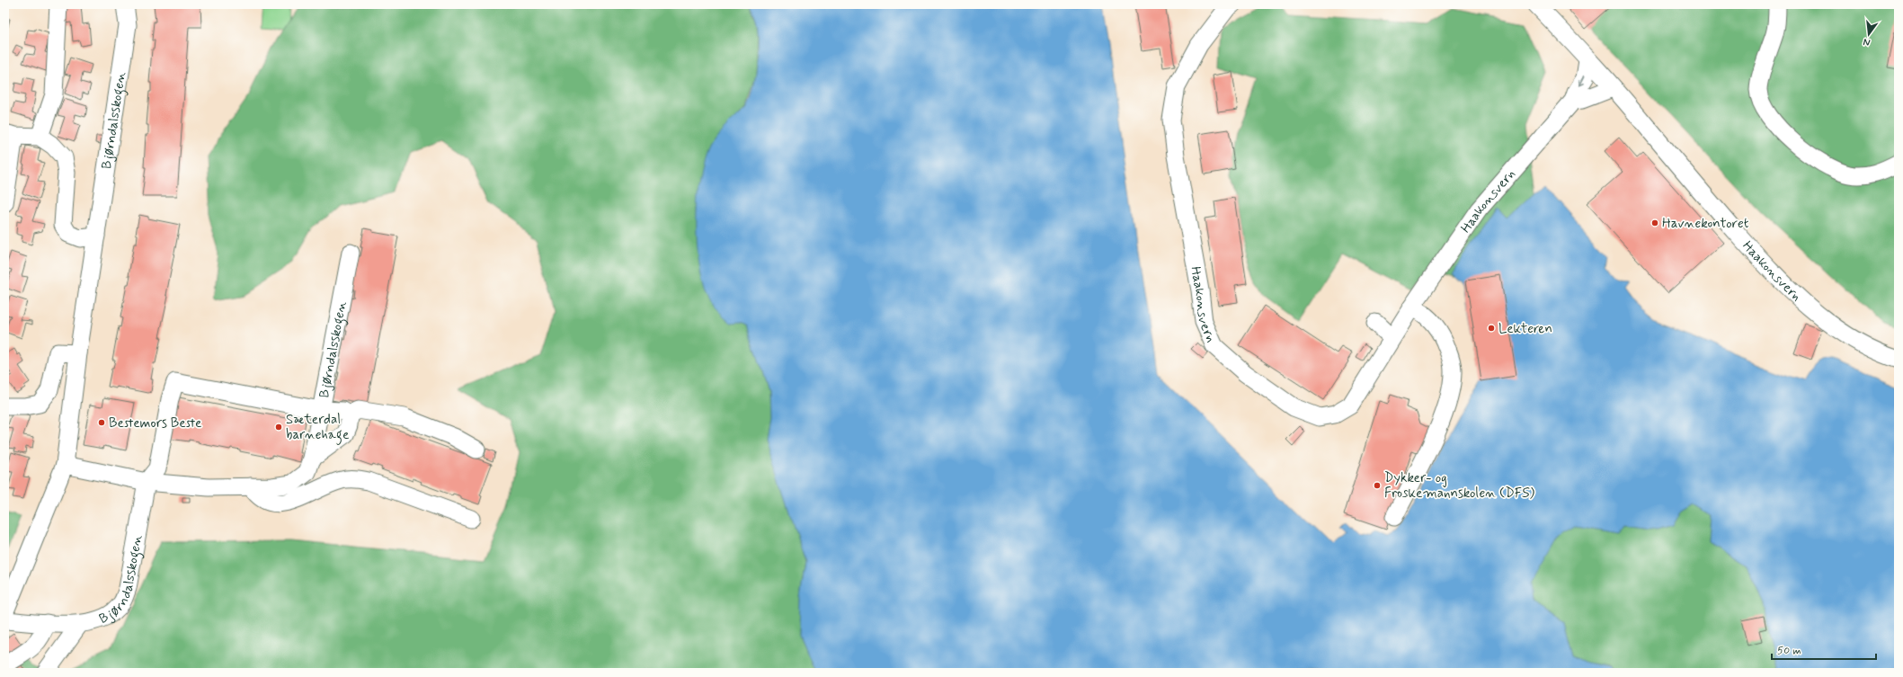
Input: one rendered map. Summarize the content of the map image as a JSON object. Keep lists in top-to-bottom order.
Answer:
{
  "streets": {
    "street": ["Bjørndalsskogen", "Haakonsvern"]
  },
  "places": [
    "Havnekontoret",
    "Lekteren",
    "Bestemors Beste",
    "Sæterdal barnehage",
    "Dykker- og Froskemannskolen (DFS)"
  ],
  "scale_bar": "50 m",
  "north": "bottom"
}
